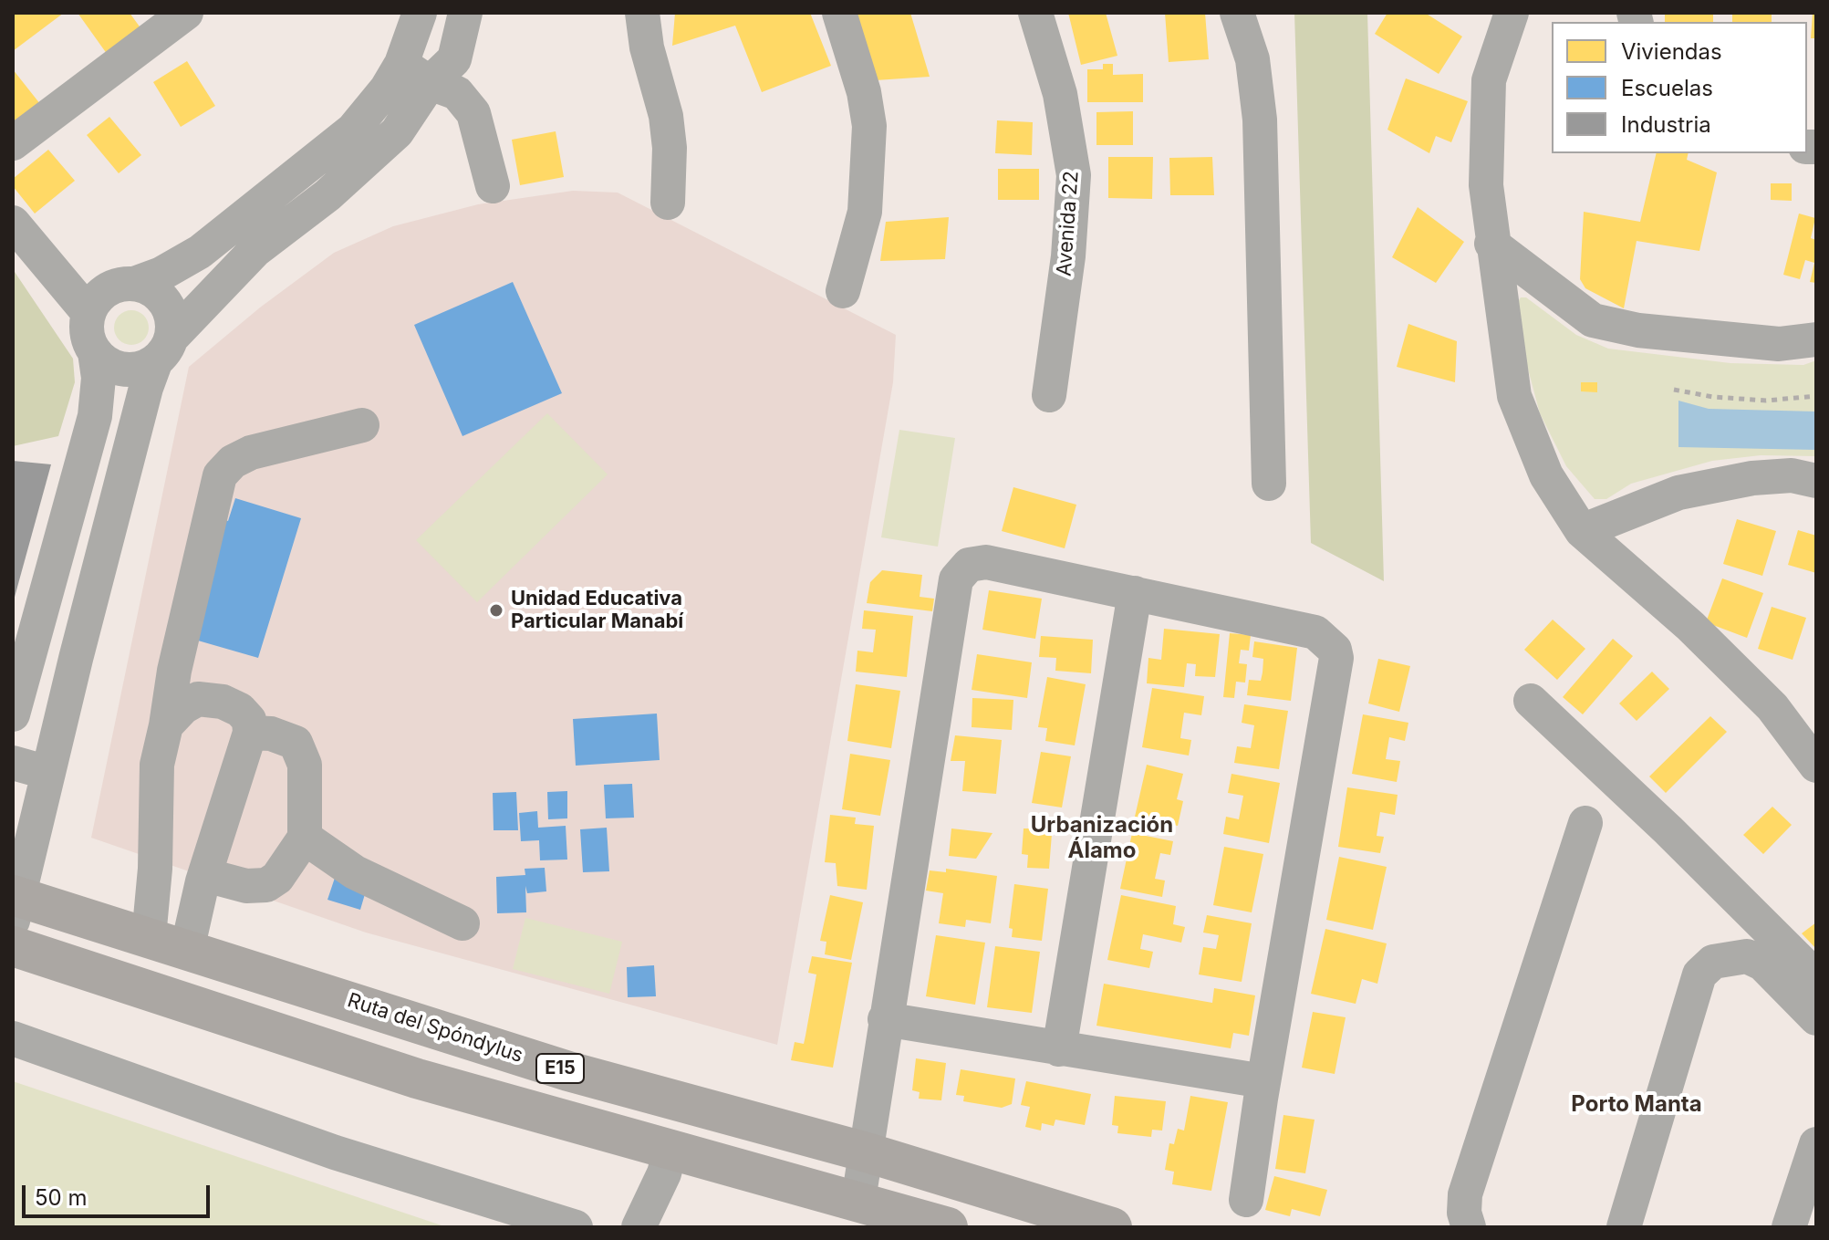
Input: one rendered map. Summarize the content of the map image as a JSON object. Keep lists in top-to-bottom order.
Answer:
{
  "streets": {
    "highway": ["Ruta del Spóndylus", "E15"],
    "street": ["Avenida 22"]
  },
  "districts": ["Urbanización Álamo", "Porto Manta"],
  "places": ["Unidad Educativa Particular Manabí"],
  "legend": ["Viviendas", "Escuelas", "Industria"],
  "scale_bar": "50 m"
}
